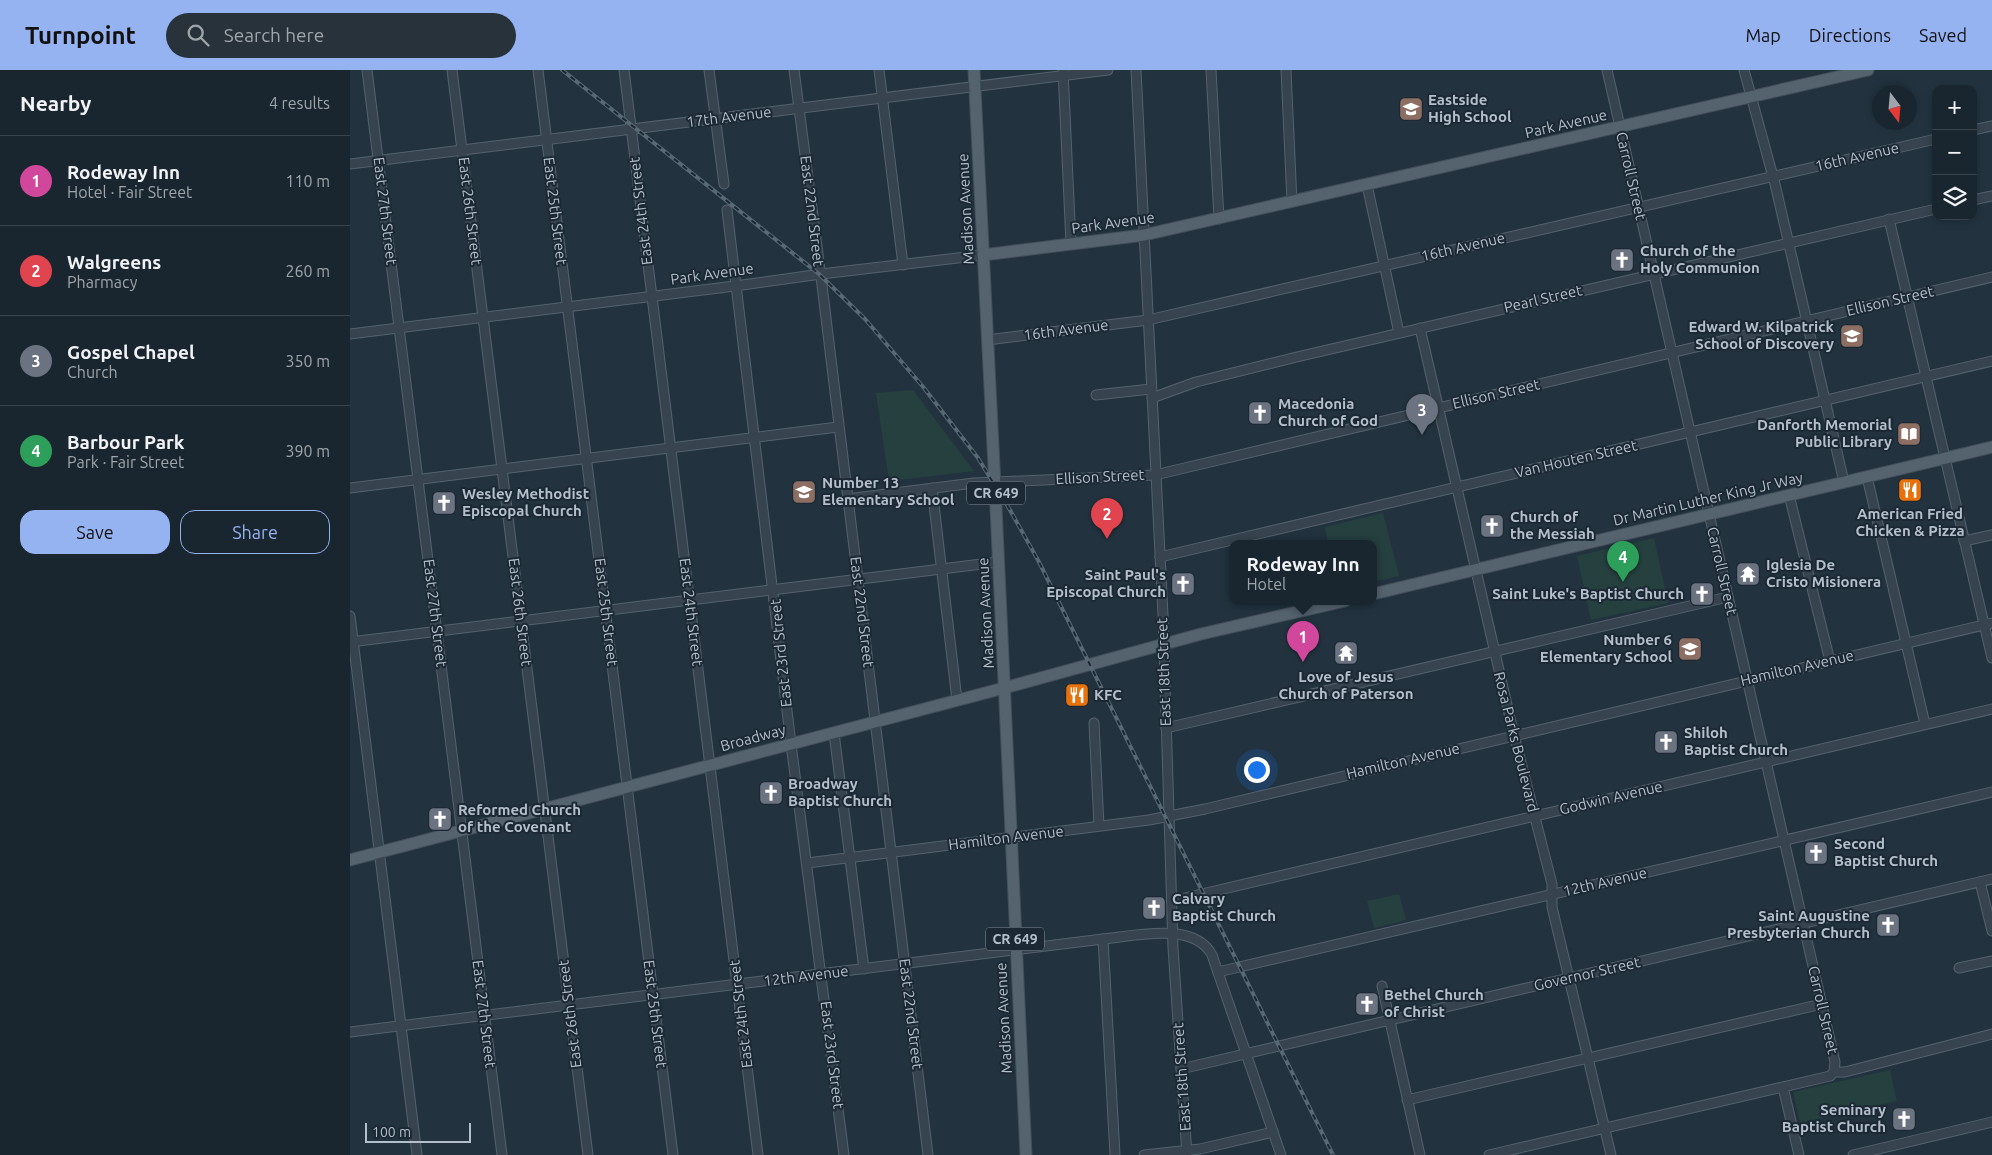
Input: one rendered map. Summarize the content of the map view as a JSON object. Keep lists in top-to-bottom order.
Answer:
{
  "streets": {
    "main road": [
      "Park Avenue",
      "Madison Avenue",
      "CR 649",
      "Dr Martin Luther King Jr Way",
      "Broadway"
    ],
    "street": [
      "17th Avenue",
      "16th Avenue",
      "Carroll Street",
      "East 27th Street",
      "East 26th Street",
      "East 25th Street",
      "East 24th Street",
      "East 22nd Street",
      "Pearl Street",
      "Ellison Street",
      "Van Houten Street",
      "East 23rd Street",
      "Hamilton Avenue",
      "East 18th Street",
      "Rosa Parks Boulevard",
      "Godwin Avenue",
      "12th Avenue",
      "Governor Street"
    ]
  },
  "crossings": [
    ["17th Avenue", "Madison Avenue"],
    ["17th Avenue", "East 27th Street"],
    ["17th Avenue", "East 26th Street"],
    ["17th Avenue", "East 25th Street"],
    ["17th Avenue", "East 24th Street"],
    ["17th Avenue", "East 22nd Street"],
    ["Park Avenue", "Carroll Street"],
    ["Park Avenue", "Madison Avenue"],
    ["Park Avenue", "East 27th Street"],
    ["Park Avenue", "East 26th Street"],
    ["Park Avenue", "East 25th Street"],
    ["Park Avenue", "East 24th Street"],
    ["Park Avenue", "East 22nd Street"],
    ["Park Avenue", "East 23rd Street"],
    ["Park Avenue", "East 18th Street"],
    ["16th Avenue", "Carroll Street"],
    ["16th Avenue", "Madison Avenue"],
    ["16th Avenue", "East 18th Street"],
    ["Carroll Street", "Pearl Street"],
    ["Carroll Street", "Ellison Street"],
    ["Carroll Street", "Van Houten Street"],
    ["Carroll Street", "Dr Martin Luther King Jr Way"],
    ["Carroll Street", "Hamilton Avenue"],
    ["Carroll Street", "Godwin Avenue"],
    ["Carroll Street", "12th Avenue"],
    ["Carroll Street", "Governor Street"],
    ["Madison Avenue", "Ellison Street"],
    ["Madison Avenue", "Hamilton Avenue"],
    ["Madison Avenue", "Broadway"],
    ["Madison Avenue", "12th Avenue"],
    ["East 27th Street", "Broadway"],
    ["East 27th Street", "12th Avenue"],
    ["East 26th Street", "Broadway"],
    ["East 26th Street", "12th Avenue"],
    ["East 25th Street", "Broadway"],
    ["East 25th Street", "12th Avenue"],
    ["East 24th Street", "Broadway"],
    ["East 24th Street", "12th Avenue"],
    ["East 22nd Street", "Ellison Street"],
    ["East 22nd Street", "Hamilton Avenue"],
    ["East 22nd Street", "Broadway"],
    ["East 22nd Street", "12th Avenue"],
    ["Pearl Street", "East 18th Street"],
    ["Pearl Street", "Rosa Parks Boulevard"],
    ["Ellison Street", "East 18th Street"],
    ["Ellison Street", "Rosa Parks Boulevard"],
    ["Van Houten Street", "East 18th Street"],
    ["Van Houten Street", "Rosa Parks Boulevard"],
    ["Dr Martin Luther King Jr Way", "Rosa Parks Boulevard"],
    ["East 23rd Street", "Hamilton Avenue"],
    ["East 23rd Street", "Broadway"],
    ["East 23rd Street", "12th Avenue"],
    ["Hamilton Avenue", "East 18th Street"],
    ["Hamilton Avenue", "Rosa Parks Boulevard"],
    ["East 18th Street", "Broadway"],
    ["East 18th Street", "Godwin Avenue"],
    ["East 18th Street", "12th Avenue"],
    ["East 18th Street", "Governor Street"],
    ["Rosa Parks Boulevard", "Godwin Avenue"],
    ["Rosa Parks Boulevard", "12th Avenue"],
    ["Rosa Parks Boulevard", "Governor Street"]
  ],
  "places": {
    "school or university": [
      "Eastside High School",
      "Edward W. Kilpatrick School of Discovery",
      "Number 13 Elementary School",
      "Number 6 Elementary School"
    ],
    "church": [
      "Church of the Holy Communion",
      "Macedonia Church of God",
      "Wesley Methodist Episcopal Church",
      "Church of the Messiah",
      "Saint Paul's Episcopal Church",
      "Saint Luke's Baptist Church",
      "Shiloh Baptist Church",
      "Broadway Baptist Church",
      "Reformed Church of the Covenant",
      "Second Baptist Church",
      "Calvary Baptist Church",
      "Saint Augustine Presbyterian Church",
      "Bethel Church of Christ",
      "Seminary Baptist Church"
    ],
    "library": ["Danforth Memorial Public Library"],
    "restaurant": ["American Fried Chicken & Pizza", "KFC"],
    "temple": ["Iglesia De Cristo Misionera", "Love of Jesus Church of Paterson"]
  },
  "scale_bar": "100 m",
  "north": "bottom",
  "page": {
    "header": "Turnpoint",
    "search": "Search here",
    "nav": ["Map", "Directions", "Saved"],
    "heading": ["Nearby", "4 results"],
    "map_buttons": ["+", "−"],
    "list": [
      {
        "mark": "1",
        "name": "Rodeway Inn",
        "note": "Hotel · Fair Street",
        "value": "110 m"
      },
      {
        "mark": "2",
        "name": "Walgreens",
        "note": "Pharmacy",
        "value": "260 m"
      },
      {
        "mark": "3",
        "name": "Gospel Chapel",
        "note": "Church",
        "value": "350 m"
      },
      {
        "mark": "4",
        "name": "Barbour Park",
        "note": "Park · Fair Street",
        "value": "390 m"
      }
    ],
    "pins": [
      "3",
      "2",
      "4",
      "1"
    ],
    "buttons": ["Save", "Share"],
    "popup": ["Rodeway Inn", "Hotel"],
    "scale": "100 m"
  }
}
